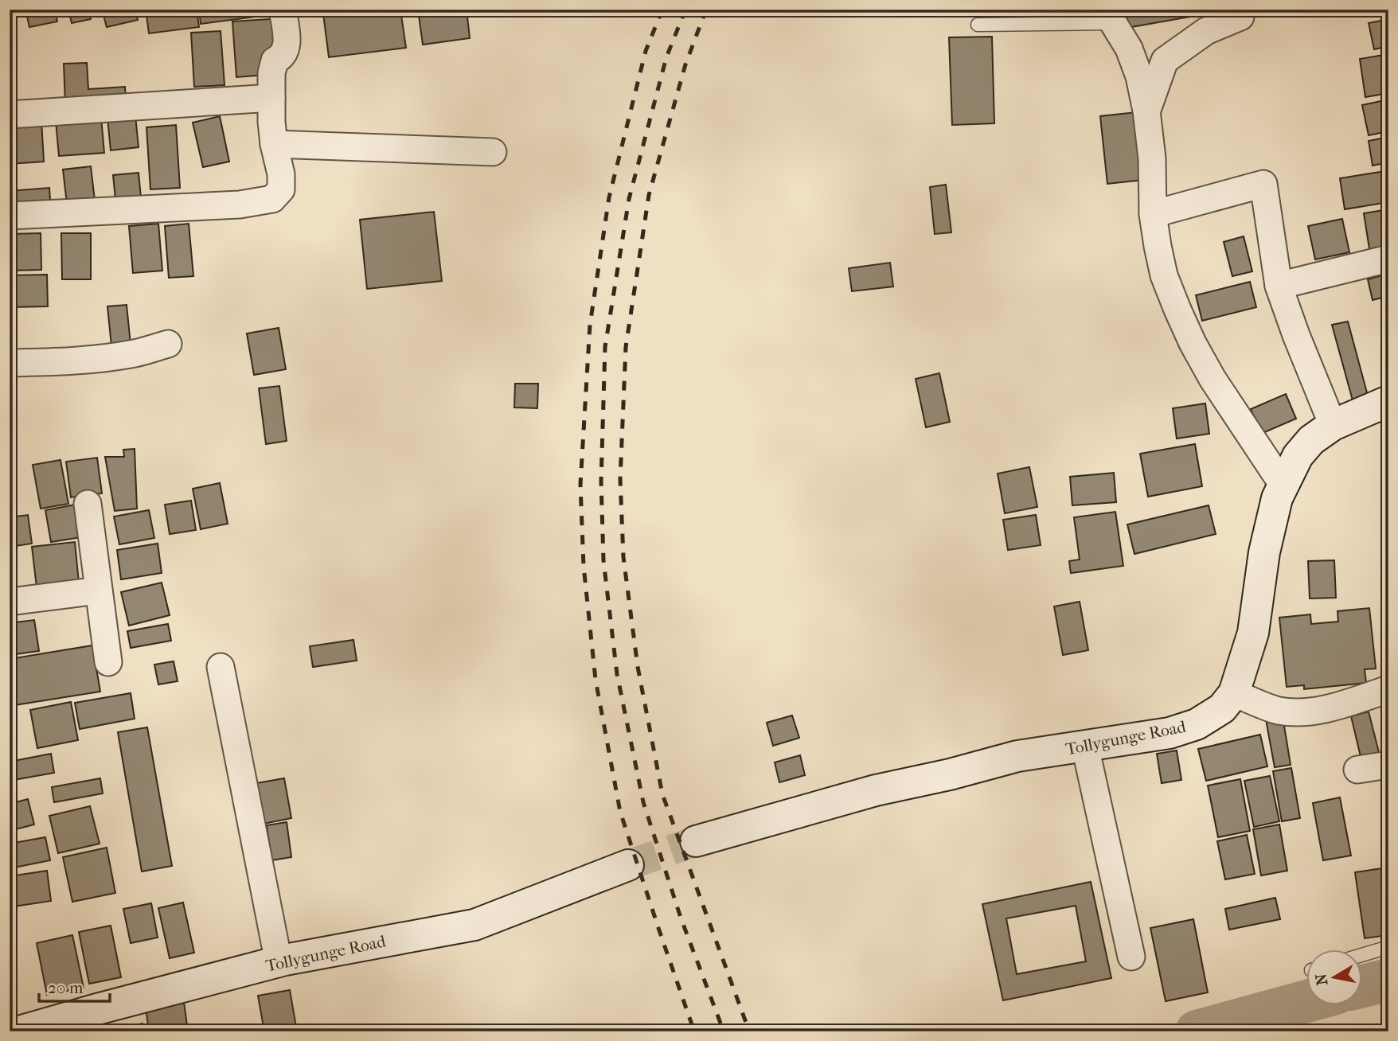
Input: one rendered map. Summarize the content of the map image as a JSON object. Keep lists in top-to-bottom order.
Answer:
{
  "streets": {
    "street": ["Tollygunge Road"]
  },
  "scale_bar": "20 m",
  "north": "left"
}
